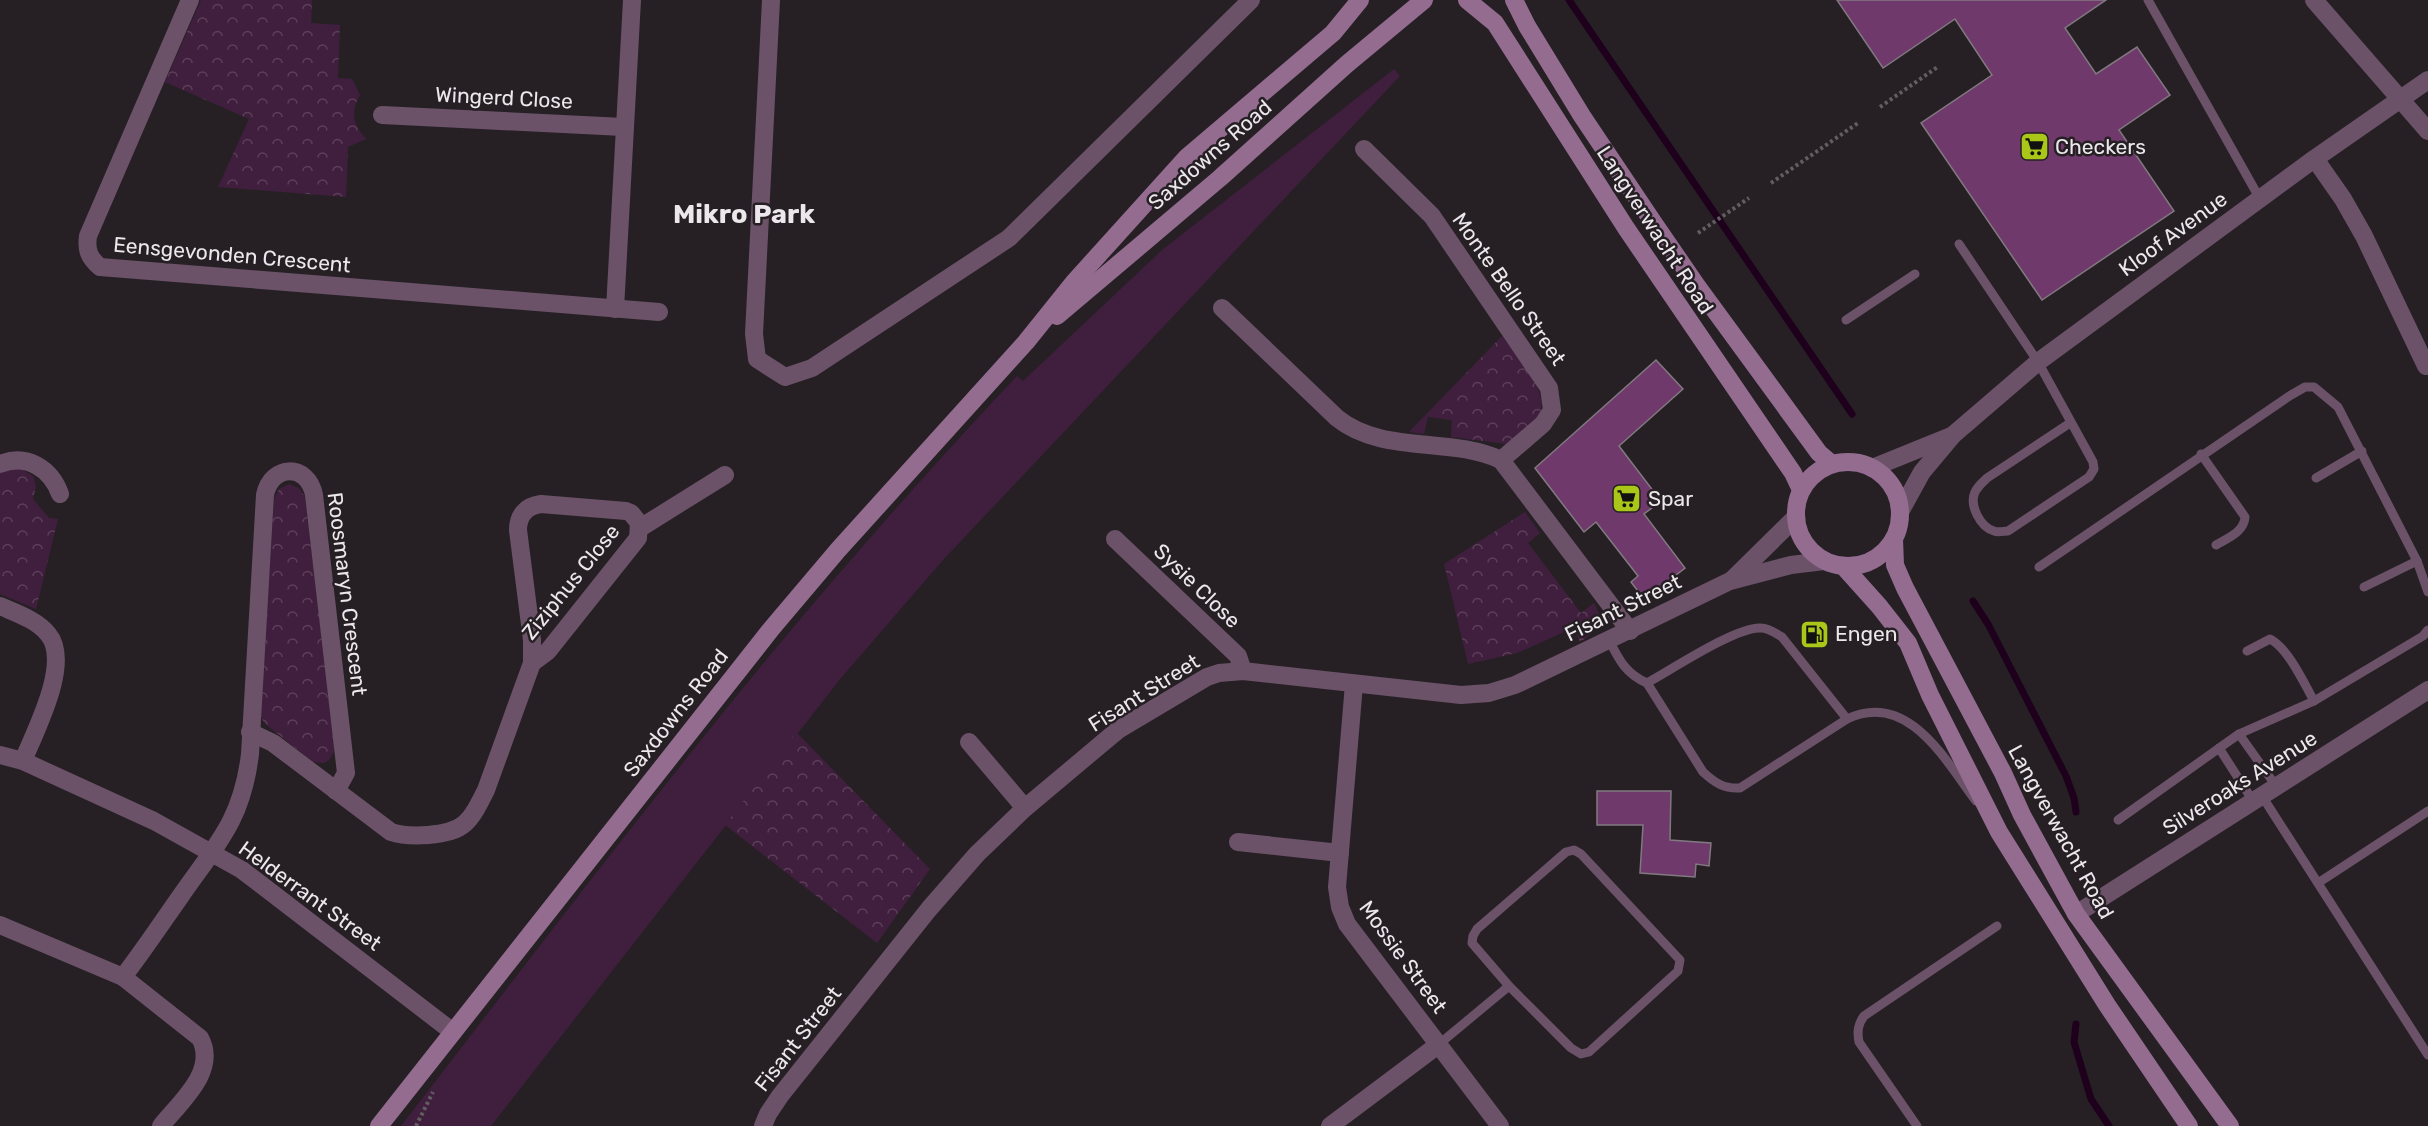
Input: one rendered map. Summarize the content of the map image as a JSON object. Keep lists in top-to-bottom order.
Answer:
{
  "streets": {
    "street": [
      "Wingerd Close",
      "Saxdowns Road",
      "Langverwacht Road",
      "Kloof Avenue",
      "Eensgevonden Crescent",
      "Monte Bello Street",
      "Ziziphus Close",
      "Sysie Close",
      "Roosmaryn Crescent",
      "Fisant Street",
      "Silveroaks Avenue",
      "Helderrant Street",
      "Mossie Street"
    ]
  },
  "crossings": [
    ["Saxdowns Road", "Helderrant Street"],
    ["Langverwacht Road", "Kloof Avenue"],
    ["Langverwacht Road", "Fisant Street"],
    ["Langverwacht Road", "Silveroaks Avenue"],
    ["Kloof Avenue", "Fisant Street"],
    ["Ziziphus Close", "Roosmaryn Crescent"],
    ["Sysie Close", "Fisant Street"],
    ["Roosmaryn Crescent", "Helderrant Street"],
    ["Fisant Street", "Mossie Street"]
  ],
  "districts": ["Mikro Park"],
  "places": {
    "supermarket": ["Checkers", "Spar"],
    "fuel station": ["Engen"]
  }
}
